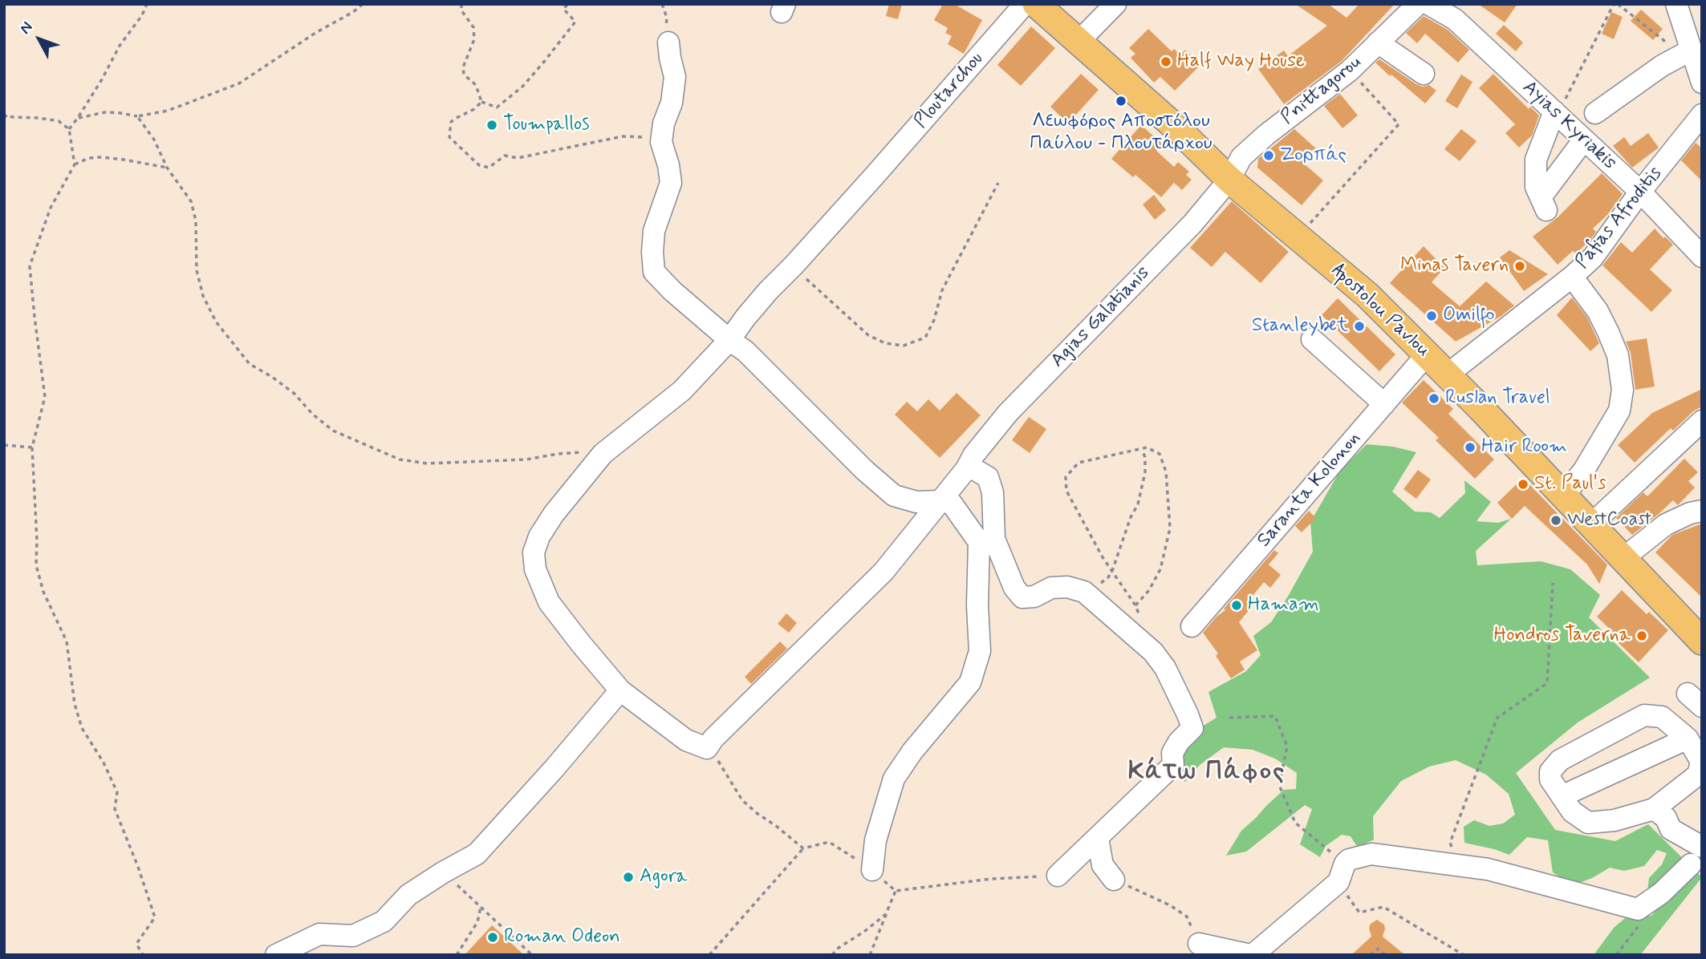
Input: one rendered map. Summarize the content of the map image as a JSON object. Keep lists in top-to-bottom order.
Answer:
{
  "streets": {
    "main road": ["Apostolou Pavlou"],
    "street": [
      "Ploutarchou",
      "Pnittagorou",
      "Ayias Kyriakis",
      "Pafias Afroditis",
      "Agias Galatianis",
      "Saranta Kolonon"
    ]
  },
  "crossings": [
    ["Ploutarchou", "Agias Galatianis"],
    ["Pnittagorou", "Apostolou Pavlou"],
    ["Pnittagorou", "Agias Galatianis"],
    ["Ayias Kyriakis", "Pafias Afroditis"],
    ["Pafias Afroditis", "Apostolou Pavlou"],
    ["Apostolou Pavlou", "Agias Galatianis"],
    ["Apostolou Pavlou", "Saranta Kolonon"]
  ],
  "districts": ["Κάτω Πάφος"],
  "places": [
    "Half Way House",
    "Λεωφόρος Αποστόλου Παύλου - Πλουτάρχου",
    "Toumpallos",
    "Ζορπάς",
    "Minas Tavern",
    "Omilfo",
    "Stanleybet",
    "Ruslan Travel",
    "Hair Room",
    "St. Paul's",
    "WestCoast",
    "Hamam",
    "Hondros Taverna",
    "Agora",
    "Roman Odeon"
  ],
  "north": "top left"
}
